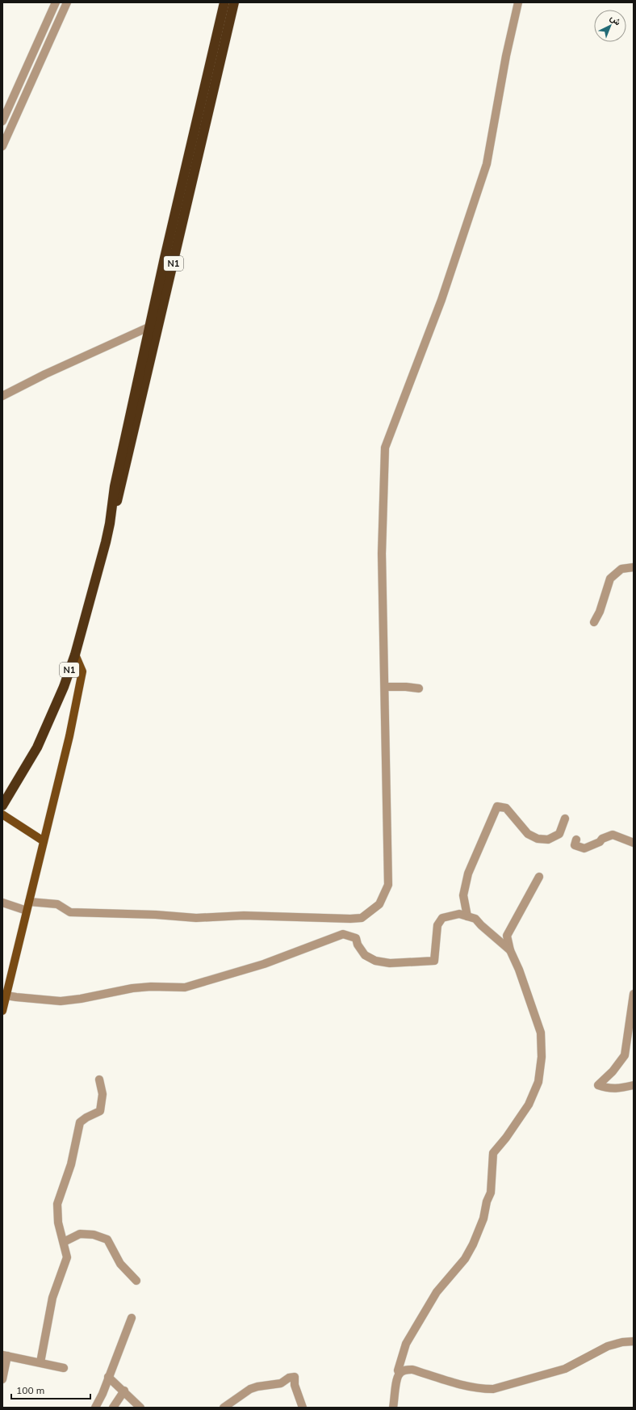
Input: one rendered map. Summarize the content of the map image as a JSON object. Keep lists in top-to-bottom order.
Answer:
{
  "streets": {
    "highway": ["N1"]
  },
  "scale_bar": "100 m",
  "north": "top right"
}
